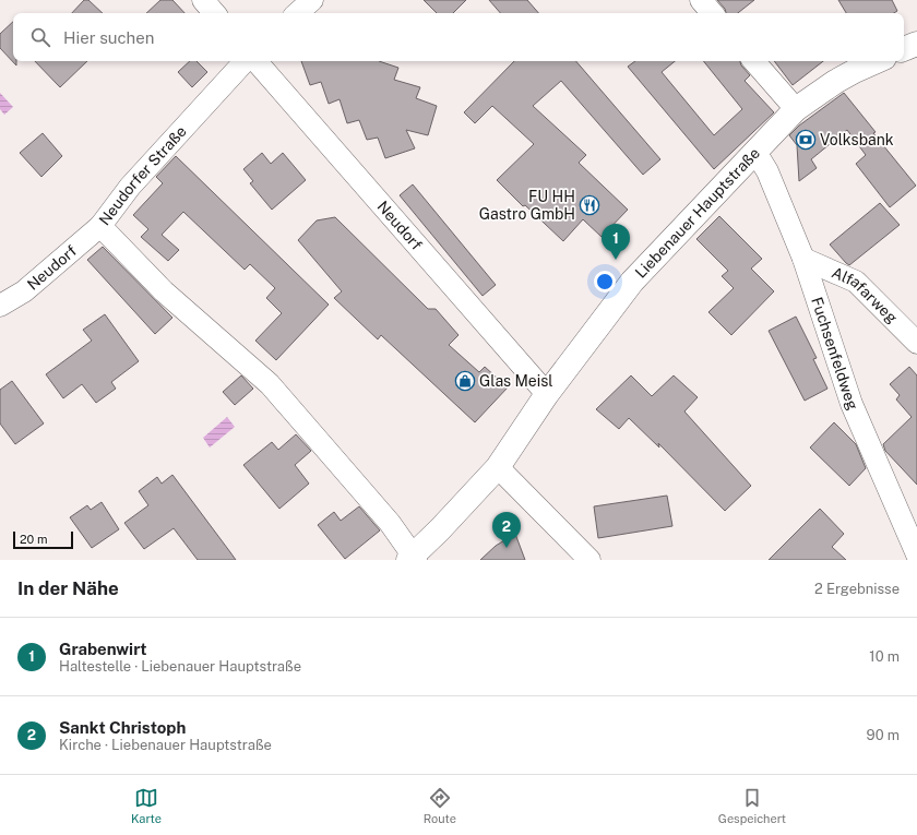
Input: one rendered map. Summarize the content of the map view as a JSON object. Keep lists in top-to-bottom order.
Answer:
{
  "streets": {
    "main road": ["Liebenauer Hauptstraße"],
    "street": [
      "Neudorfer Straße",
      "Neudorf",
      "Alfafarweg",
      "Fuchsenfeldweg"
    ]
  },
  "crossings": [
    ["Neudorfer Straße", "Liebenauer Hauptstraße"],
    ["Neudorfer Straße", "Neudorf"],
    ["Liebenauer Hauptstraße", "Neudorf"],
    ["Liebenauer Hauptstraße", "Fuchsenfeldweg"],
    ["Alfafarweg", "Fuchsenfeldweg"]
  ],
  "places": {
    "bank": ["Volksbank"],
    "restaurant": ["FU HH Gastro GmbH"],
    "shop": ["Glas Meisl"]
  },
  "scale_bar": "20 m",
  "page": {
    "search": "Hier suchen",
    "pins": ["1", "2"],
    "scale": "20 m",
    "heading": ["In der Nähe", "2 Ergebnisse"],
    "list": [
      {
        "mark": "1",
        "name": "Grabenwirt",
        "note": "Haltestelle · Liebenauer Hauptstraße",
        "value": "10 m"
      },
      {
        "mark": "2",
        "name": "Sankt Christoph",
        "note": "Kirche · Liebenauer Hauptstraße",
        "value": "90 m"
      }
    ],
    "nav": ["Karte", "Route", "Gespeichert"]
  }
}
